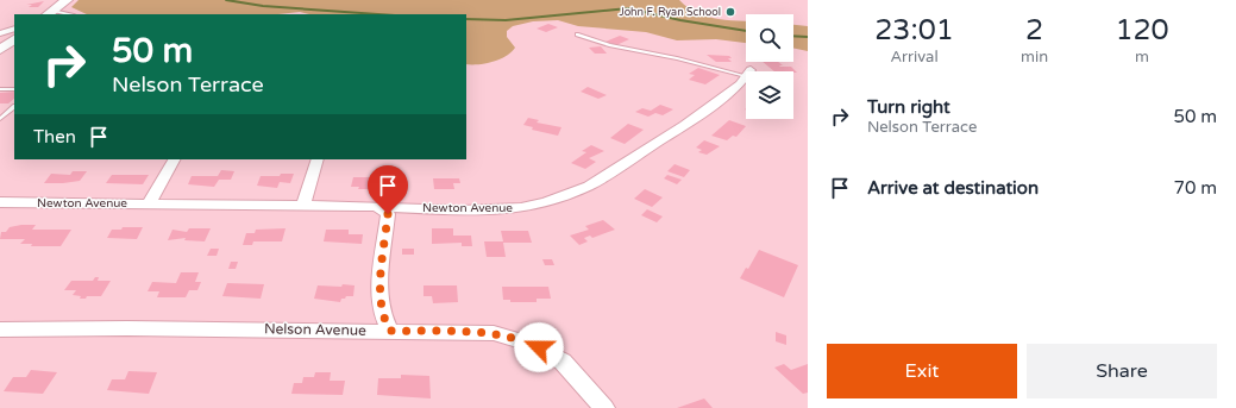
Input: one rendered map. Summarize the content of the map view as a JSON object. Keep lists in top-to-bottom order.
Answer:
{
  "streets": {
    "street": ["Newton Avenue", "Nelson Avenue"]
  },
  "places": ["John F. Ryan School"],
  "page": {
    "eta": [
      "23:01",
      "Arrival",
      "2",
      "min",
      "120",
      "m"
    ],
    "turn": ["50 m", "Nelson Terrace"],
    "list": [
      {
        "name": "Turn right",
        "note": "Nelson Terrace",
        "value": "50 m"
      },
      {
        "name": "Arrive at destination",
        "value": "70 m"
      }
    ],
    "then": "Then",
    "buttons": ["Exit", "Share"]
  }
}
